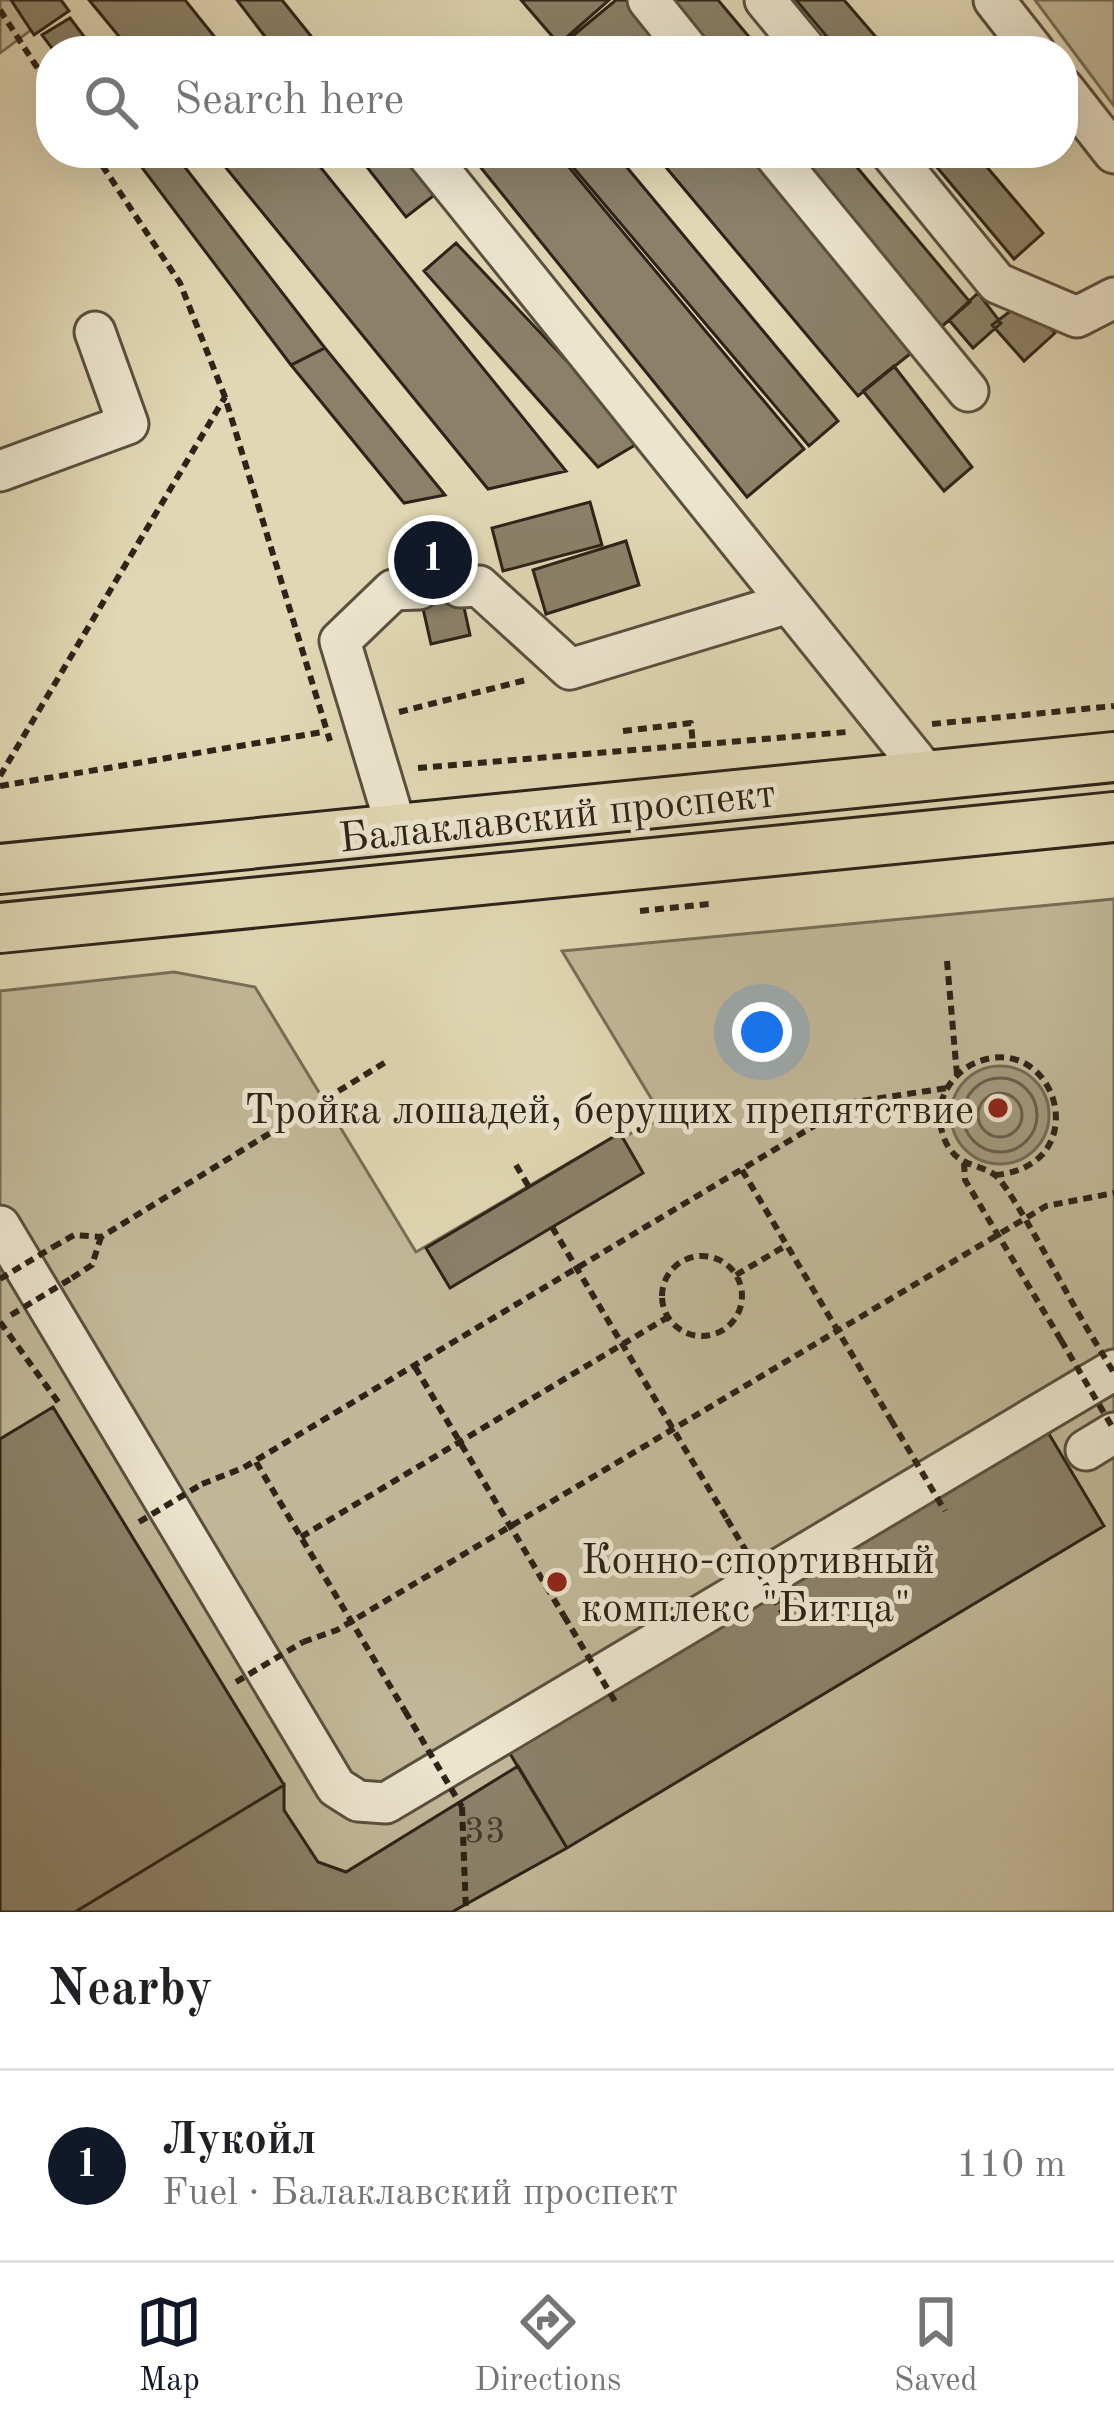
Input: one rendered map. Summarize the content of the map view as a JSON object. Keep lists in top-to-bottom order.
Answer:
{
  "streets": {
    "main road": ["Балаклавский проспект"]
  },
  "places": ["Тройка лошадей, берущих препятствие", "Конно-спортивный комплекс \"Битца\""],
  "house_numbers": ["33"],
  "page": {
    "search": "Search here",
    "pins": "1",
    "heading": "Nearby",
    "list": [
      {
        "mark": "1",
        "name": "Лукойл",
        "note": "Fuel · Балаклавский проспект",
        "value": "110 m"
      }
    ],
    "nav": ["Map", "Directions", "Saved"]
  }
}
